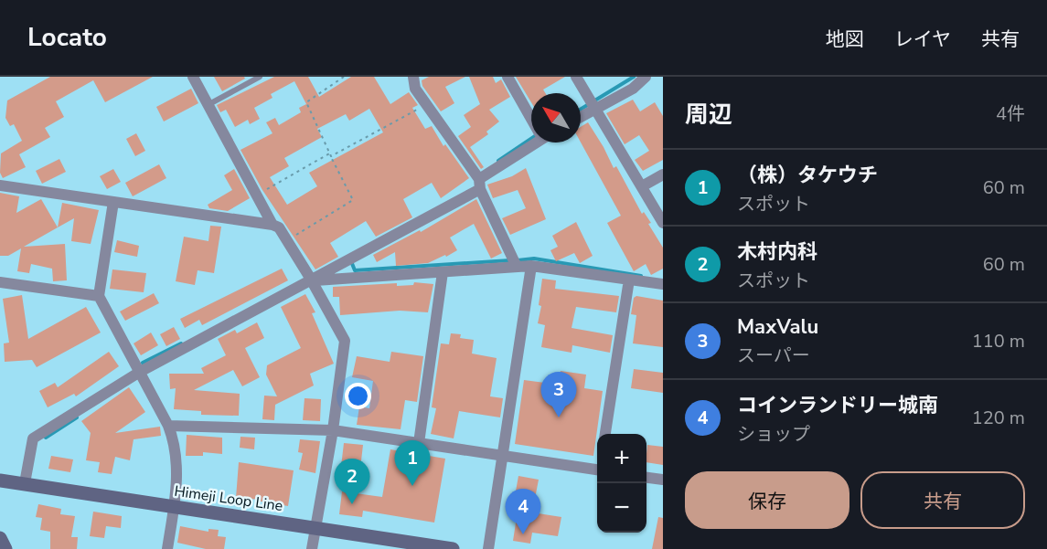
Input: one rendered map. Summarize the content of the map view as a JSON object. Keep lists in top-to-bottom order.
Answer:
{
  "streets": {
    "main road": ["Himeji Loop Line"]
  },
  "north": "top left",
  "page": {
    "header": "Locato",
    "nav": ["地図", "レイヤ", "共有"],
    "heading": ["周辺", "4件"],
    "list": [
      {
        "mark": "1",
        "name": "（株）タケウチ",
        "note": "スポット",
        "value": "60 m"
      },
      {
        "mark": "2",
        "name": "木村内科",
        "note": "スポット",
        "value": "60 m"
      },
      {
        "mark": "3",
        "name": "MaxValu",
        "note": "スーパー",
        "value": "110 m"
      },
      {
        "mark": "4",
        "name": "コインランドリー城南",
        "note": "ショップ",
        "value": "120 m"
      }
    ],
    "pins": [
      "3",
      "1",
      "2",
      "4"
    ],
    "map_buttons": ["+", "−"],
    "buttons": ["保存", "共有"]
  }
}
